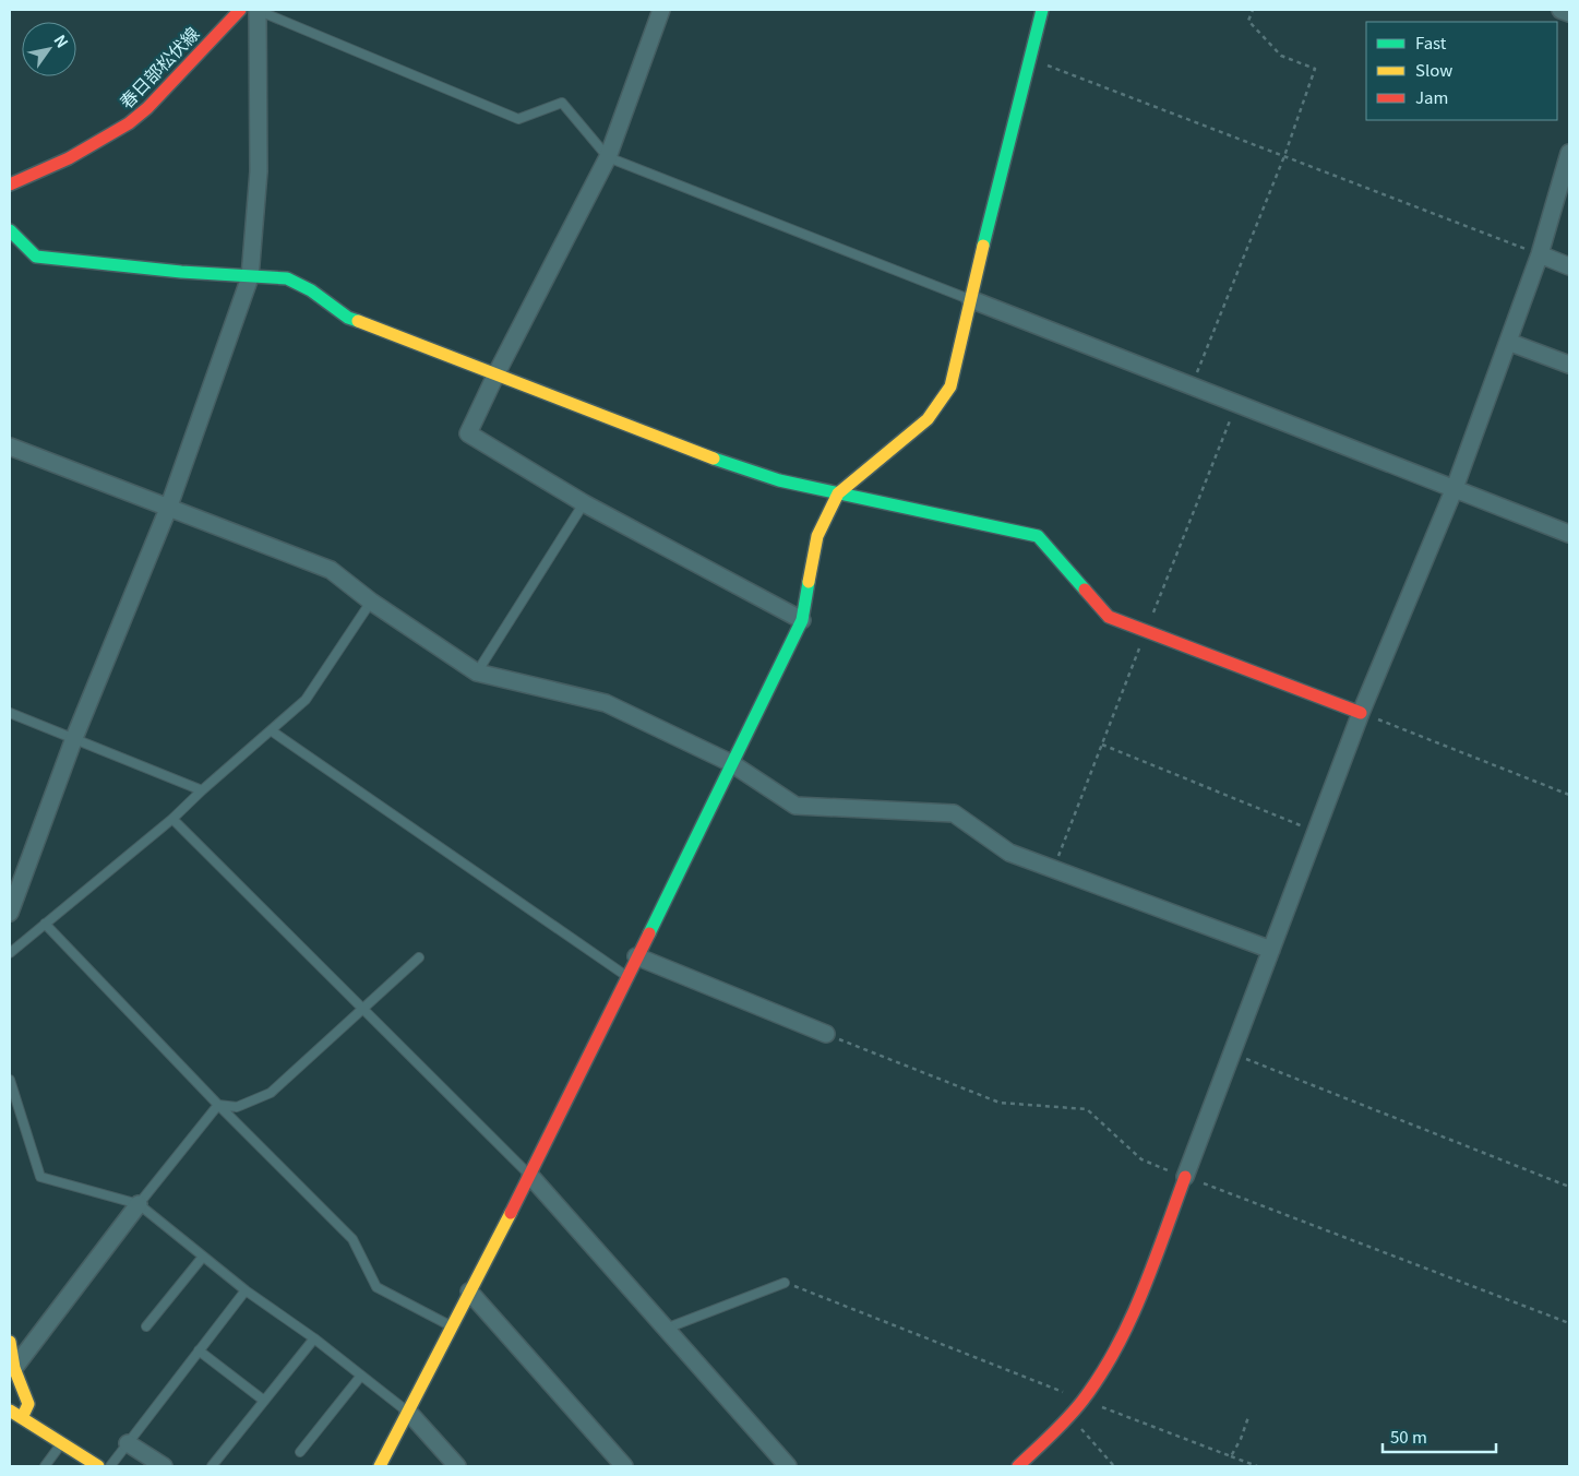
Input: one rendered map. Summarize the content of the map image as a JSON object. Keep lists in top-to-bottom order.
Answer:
{
  "streets": {
    "street": ["春日部松伏線"]
  },
  "legend": ["Fast", "Slow", "Jam"],
  "scale_bar": "50 m",
  "north": "top right"
}
